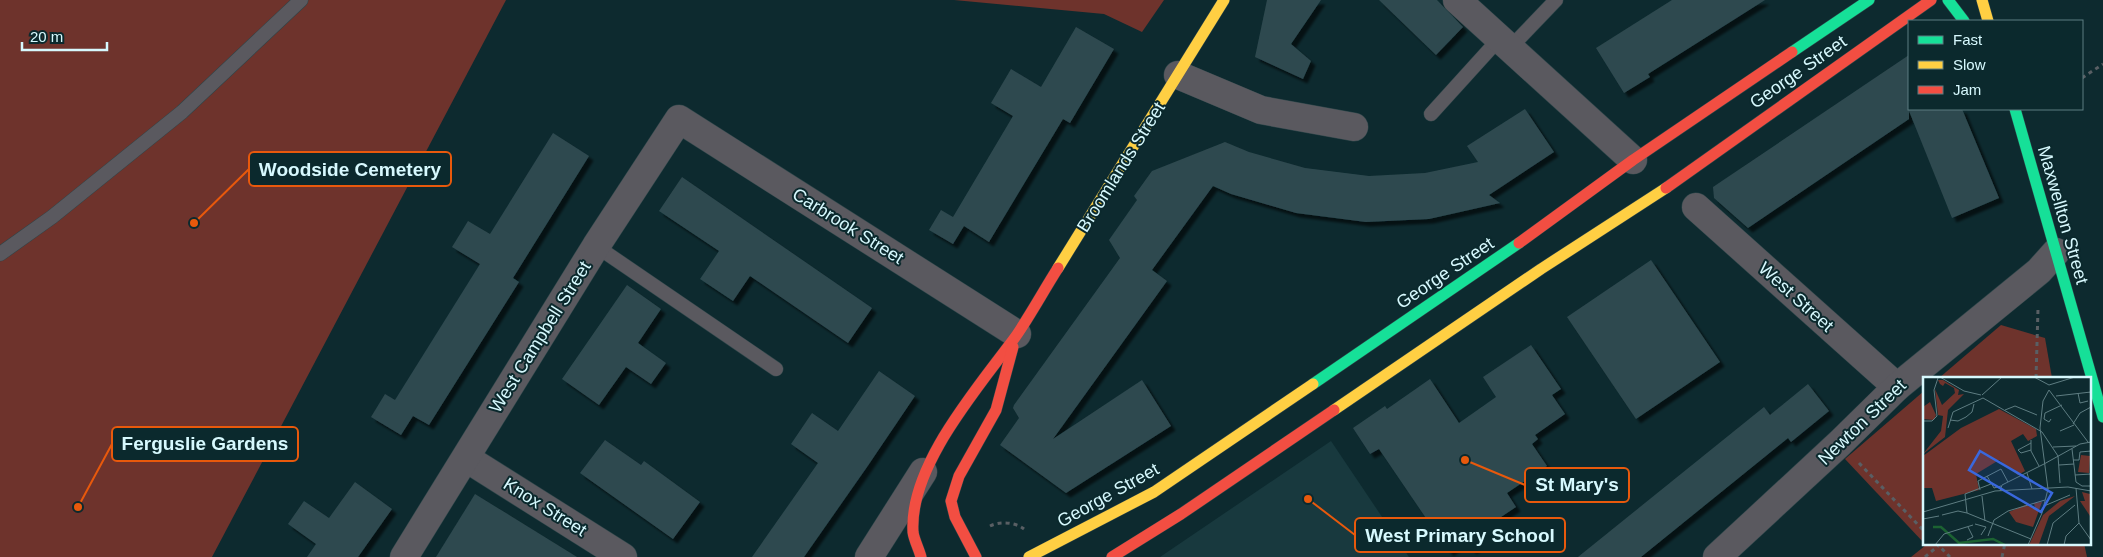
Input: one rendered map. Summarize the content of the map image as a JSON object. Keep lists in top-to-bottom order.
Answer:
{
  "streets": {
    "main road": ["George Street", "Broomlands Street", "Maxwellton Street"],
    "street": [
      "Carbrook Street",
      "West Street",
      "West Campbell Street",
      "Newton Street",
      "Knox Street"
    ]
  },
  "crossings": [
    ["Broomlands Street", "Carbrook Street"],
    ["Maxwellton Street", "Newton Street"],
    ["Carbrook Street", "West Campbell Street"],
    ["West Street", "Newton Street"],
    ["West Campbell Street", "Knox Street"]
  ],
  "places": [
    "Woodside Cemetery",
    "St Mary's",
    "West Primary School",
    "Ferguslie Gardens"
  ],
  "legend": ["Fast", "Slow", "Jam"],
  "scale_bar": "20 m"
}
